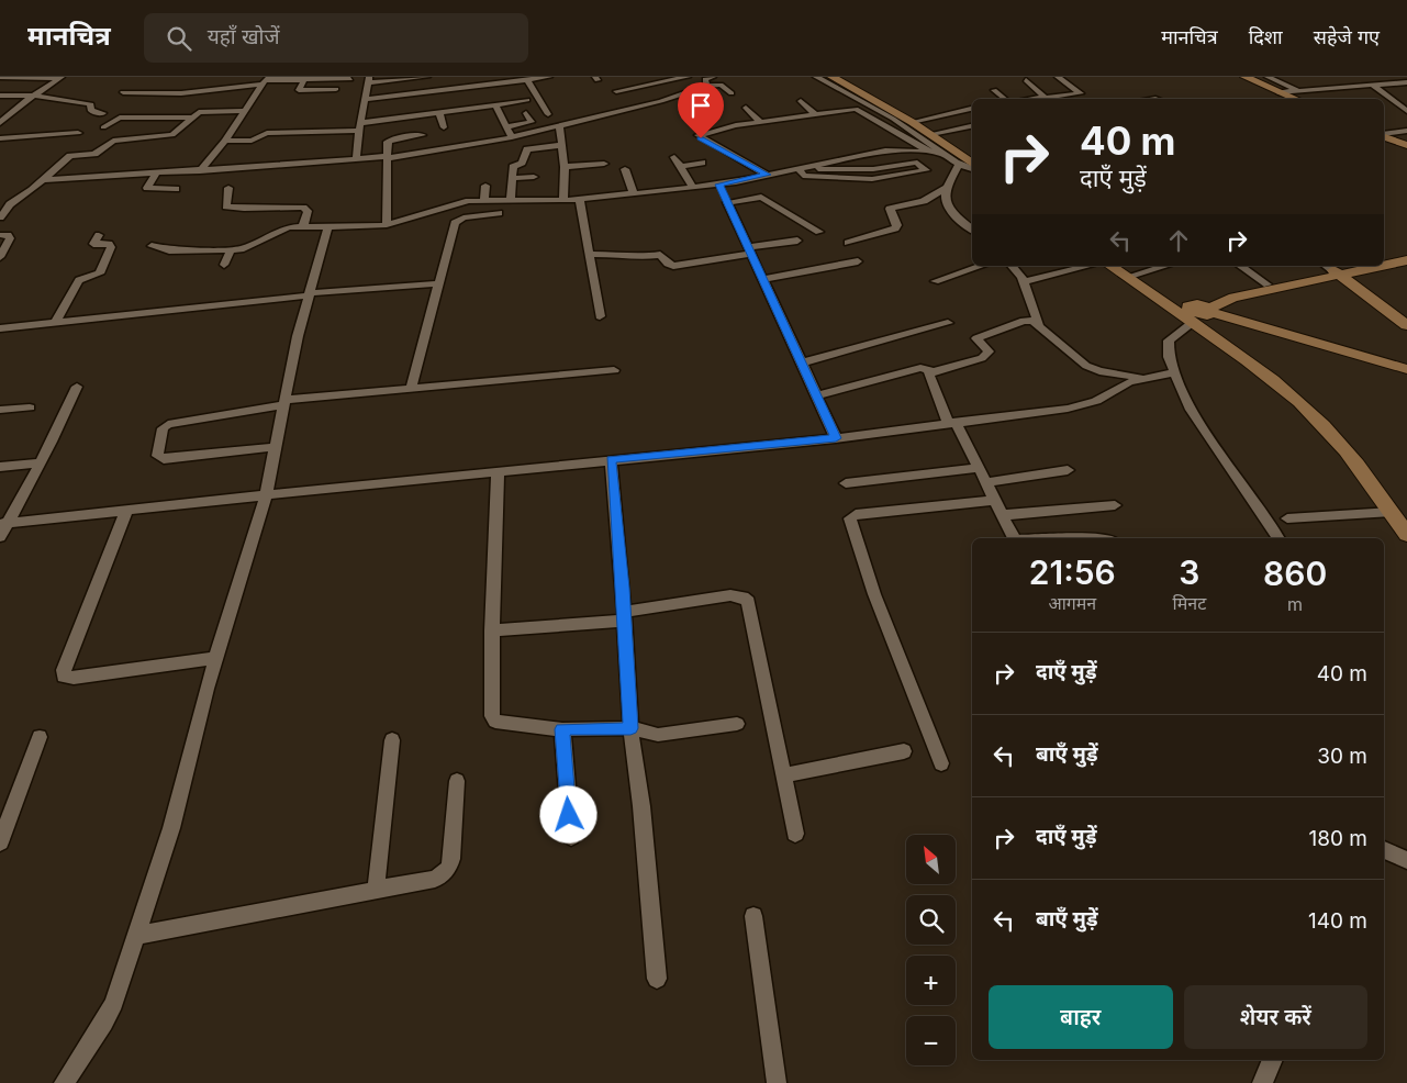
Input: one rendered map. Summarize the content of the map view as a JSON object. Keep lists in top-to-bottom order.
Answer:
{
  "north": "top left",
  "page": {
    "header": "मानचित्र",
    "search": "यहाँ खोजें",
    "nav": ["मानचित्र", "दिशा", "सहेजे गए"],
    "turn": ["40 m", "दाएँ मुड़ें"],
    "eta": [
      "21:56",
      "आगमन",
      "3",
      "मिनट",
      "860",
      "m"
    ],
    "list": [
      {
        "name": "दाएँ मुड़ें",
        "value": "40 m"
      },
      {
        "name": "बाएँ मुड़ें",
        "value": "30 m"
      },
      {
        "name": "दाएँ मुड़ें",
        "value": "180 m"
      },
      {
        "name": "बाएँ मुड़ें",
        "value": "140 m"
      }
    ],
    "map_buttons": ["+", "−"],
    "buttons": ["बाहर", "शेयर करें"]
  }
}
